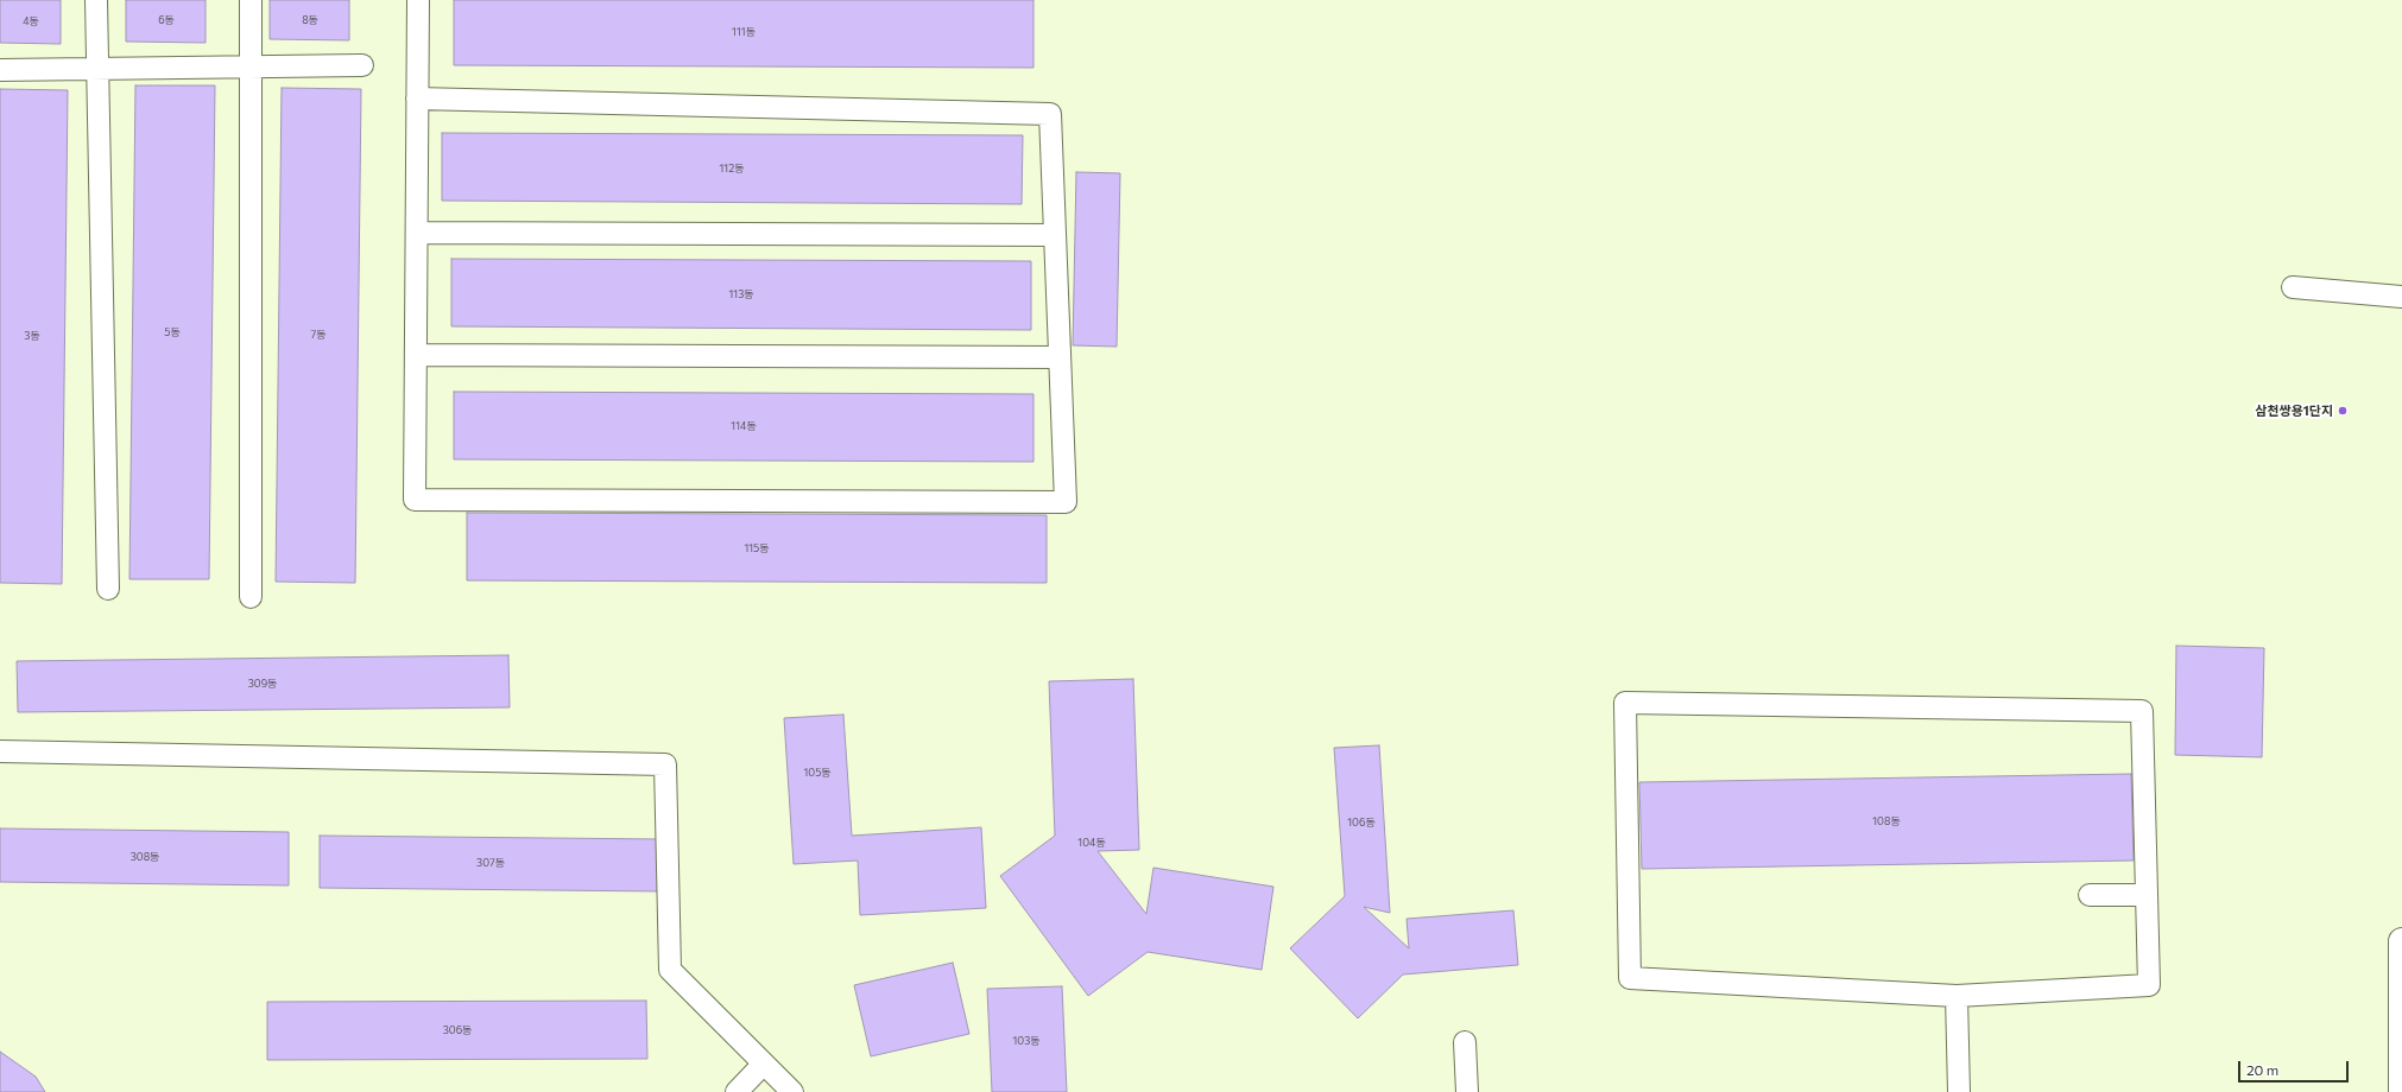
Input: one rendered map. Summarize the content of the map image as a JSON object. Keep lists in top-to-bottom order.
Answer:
{
  "places": ["삼천쌍용1단지"],
  "house_numbers": [
    "6동",
    "8동",
    "4동",
    "111동",
    "112동",
    "113동",
    "5동",
    "7동",
    "3동",
    "114동",
    "115동",
    "309동",
    "105동",
    "108동",
    "106동",
    "104동",
    "308동",
    "307동",
    "306동",
    "103동"
  ],
  "scale_bar": "20 m"
}
